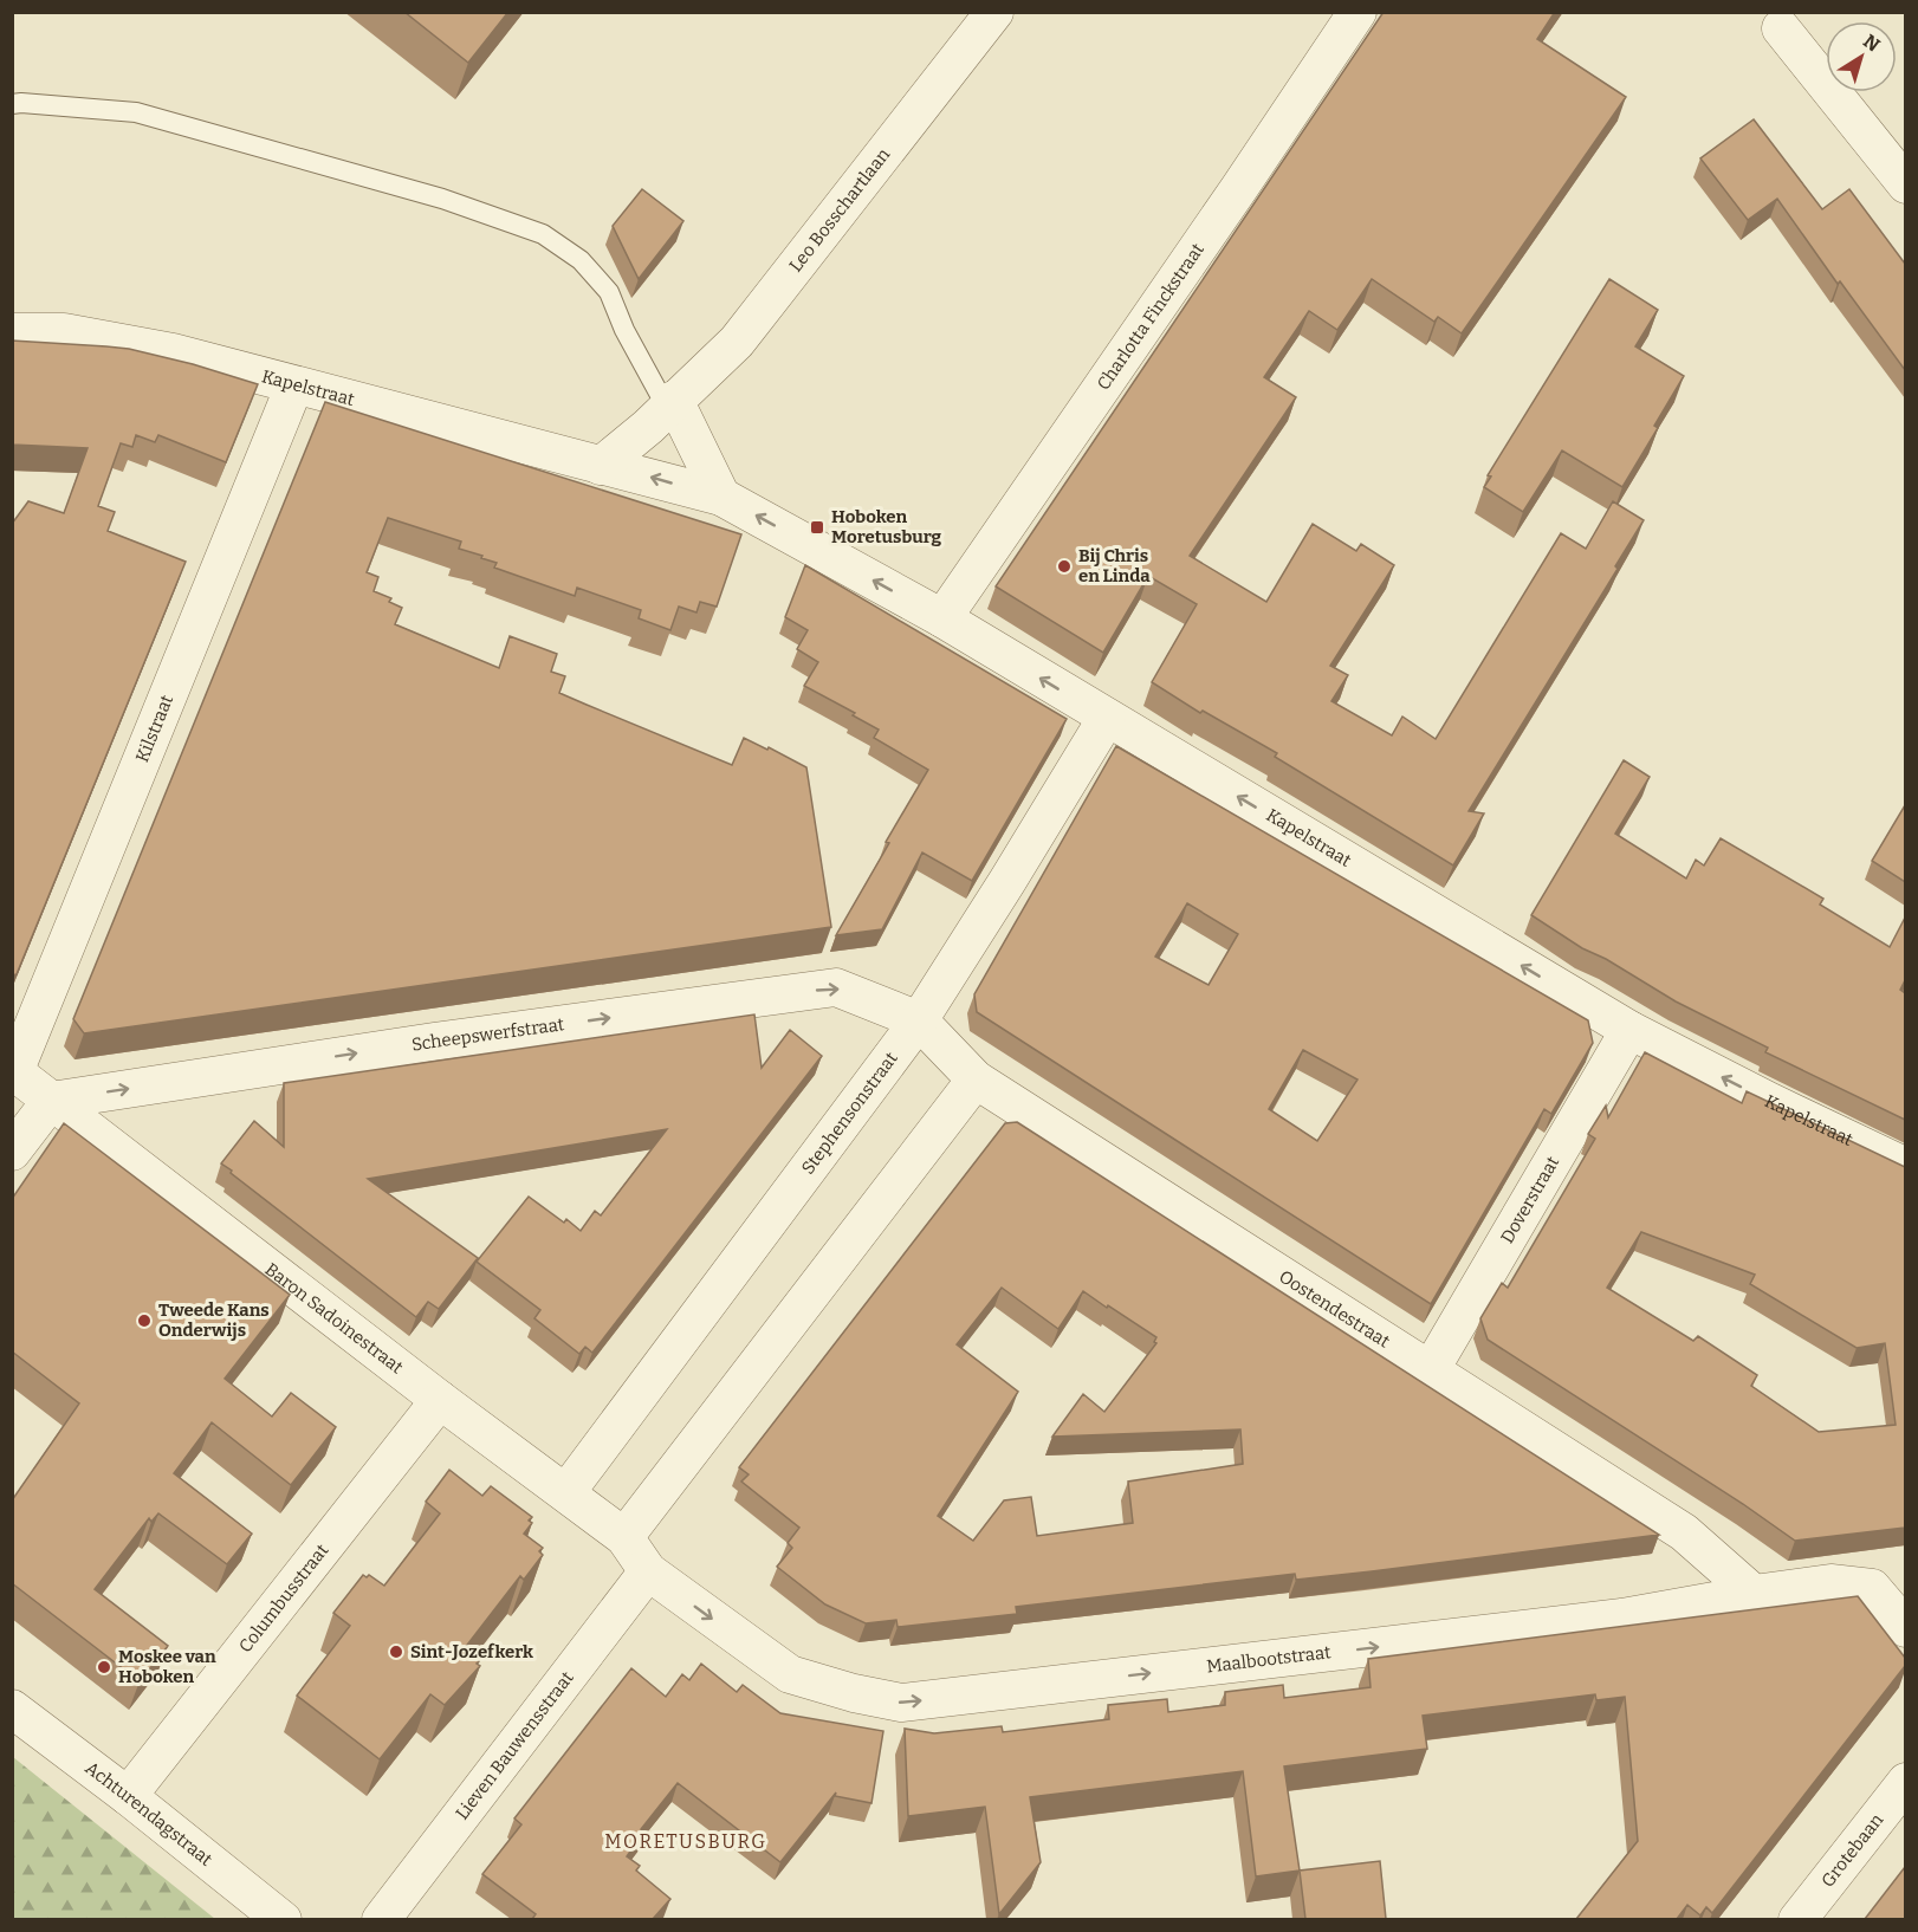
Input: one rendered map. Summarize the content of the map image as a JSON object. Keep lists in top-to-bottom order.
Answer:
{
  "streets": {
    "street": [
      "Leo Bosschartlaan",
      "Charlotta Finckstraat",
      "Kapelstraat",
      "Kilstraat",
      "Scheepswerfstraat",
      "Stephensonstraat",
      "Doverstraat",
      "Oostendestraat",
      "Baron Sadoinestraat",
      "Columbusstraat",
      "Maalbootstraat",
      "Lieven Bauwensstraat",
      "Achturendagstraat",
      "Grotebaan"
    ]
  },
  "crossings": [
    ["Charlotta Finckstraat", "Kapelstraat"],
    ["Kapelstraat", "Kilstraat"],
    ["Kapelstraat", "Stephensonstraat"],
    ["Kapelstraat", "Doverstraat"],
    ["Kilstraat", "Baron Sadoinestraat"],
    ["Scheepswerfstraat", "Stephensonstraat"],
    ["Scheepswerfstraat", "Oostendestraat"],
    ["Scheepswerfstraat", "Baron Sadoinestraat"],
    ["Stephensonstraat", "Oostendestraat"],
    ["Stephensonstraat", "Baron Sadoinestraat"],
    ["Doverstraat", "Oostendestraat"],
    ["Oostendestraat", "Maalbootstraat"],
    ["Baron Sadoinestraat", "Columbusstraat"],
    ["Baron Sadoinestraat", "Maalbootstraat"],
    ["Baron Sadoinestraat", "Lieven Bauwensstraat"],
    ["Columbusstraat", "Achturendagstraat"],
    ["Maalbootstraat", "Lieven Bauwensstraat"]
  ],
  "one_way": ["Kapelstraat", "Scheepswerfstraat", "Maalbootstraat"],
  "districts": ["MORETUSBURG"],
  "places": {
    "transit": ["Hoboken Moretusburg"],
    "other": [
      "Bij Chris en Linda",
      "Tweede Kans Onderwijs",
      "Sint-Jozefkerk",
      "Moskee van Hoboken"
    ]
  },
  "north": "top right"
}
